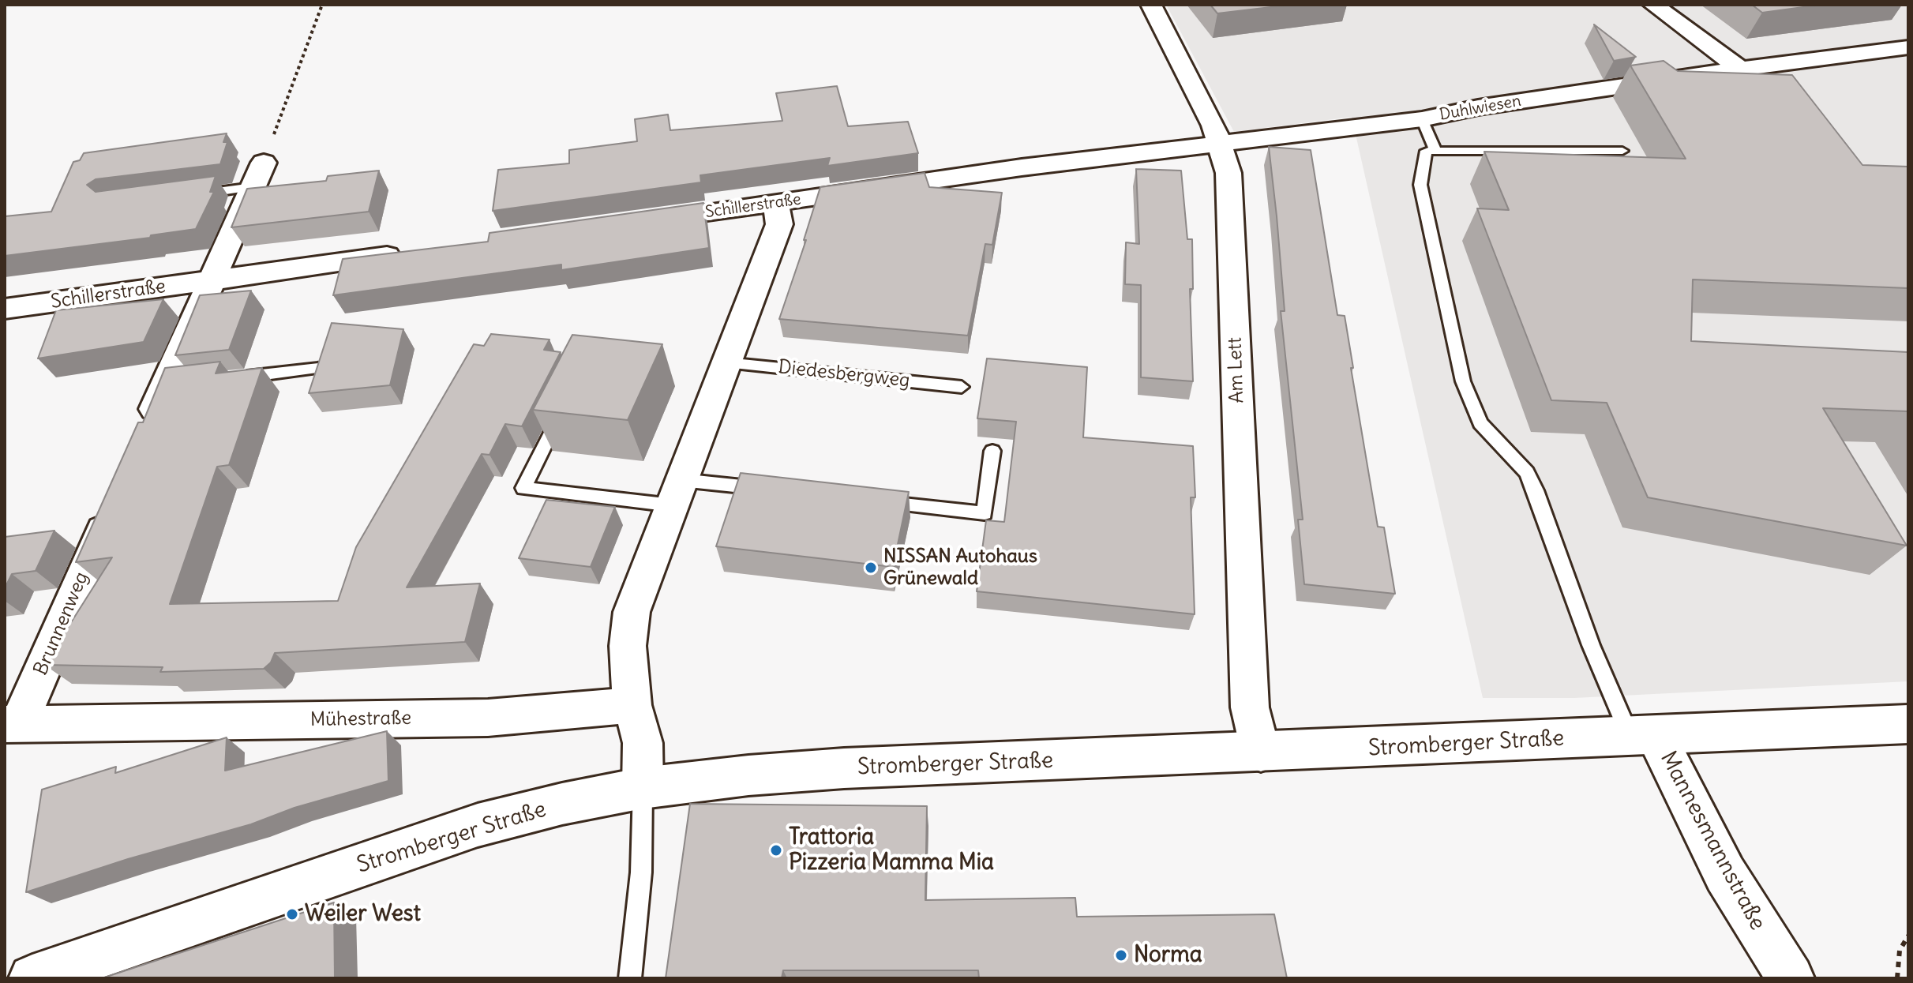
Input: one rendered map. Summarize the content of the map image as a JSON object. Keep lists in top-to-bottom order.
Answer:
{
  "streets": {
    "main road": ["Stromberger Straße", "Mannesmannstraße"],
    "street": [
      "Duhlwiesen",
      "Schillerstraße",
      "Am Lett",
      "Brunnenweg",
      "Mühestraße"
    ],
    "lane": ["Diedesbergweg"]
  },
  "crossings": [
    ["Duhlwiesen", "Schillerstraße"],
    ["Duhlwiesen", "Am Lett"],
    ["Schillerstraße", "Am Lett"],
    ["Am Lett", "Stromberger Straße"],
    ["Brunnenweg", "Mühestraße"],
    ["Stromberger Straße", "Mannesmannstraße"]
  ],
  "places": [
    "NISSAN Autohaus Grünewald",
    "Trattoria Pizzeria Mamma Mia",
    "Weiler West",
    "Norma"
  ]
}
